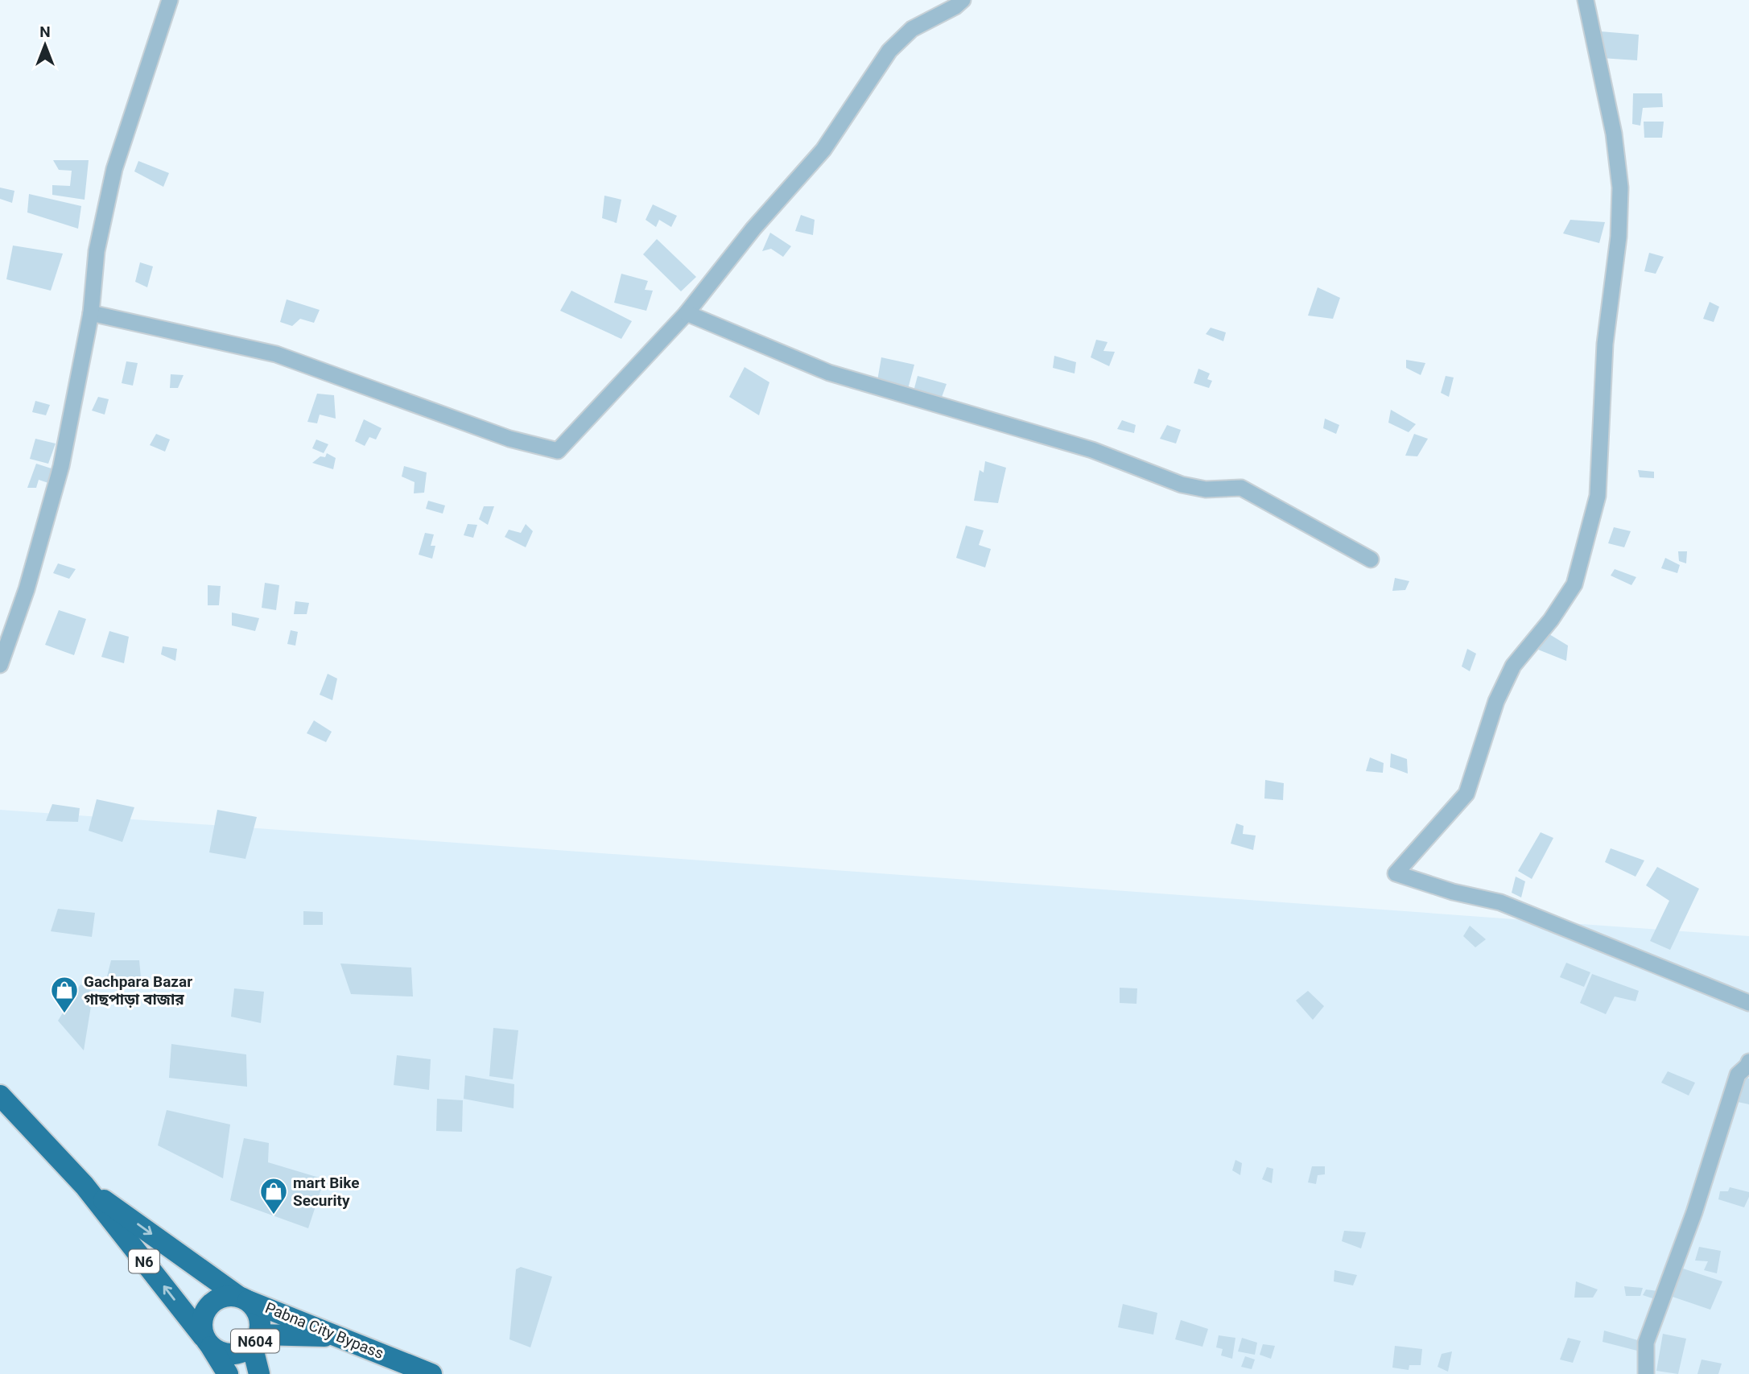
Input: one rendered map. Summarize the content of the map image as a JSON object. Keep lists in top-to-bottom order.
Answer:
{
  "streets": {
    "highway": ["N6", "Pabna City Bypass", "N604"]
  },
  "crossings": [
    ["N6", "Pabna City Bypass"],
    ["N6", "N604"],
    ["Pabna City Bypass", "N604"]
  ],
  "places": {
    "shop": ["Gachpara Bazar গাছপাড়া বাজার", "mart Bike Security"]
  },
  "north": "top"
}
